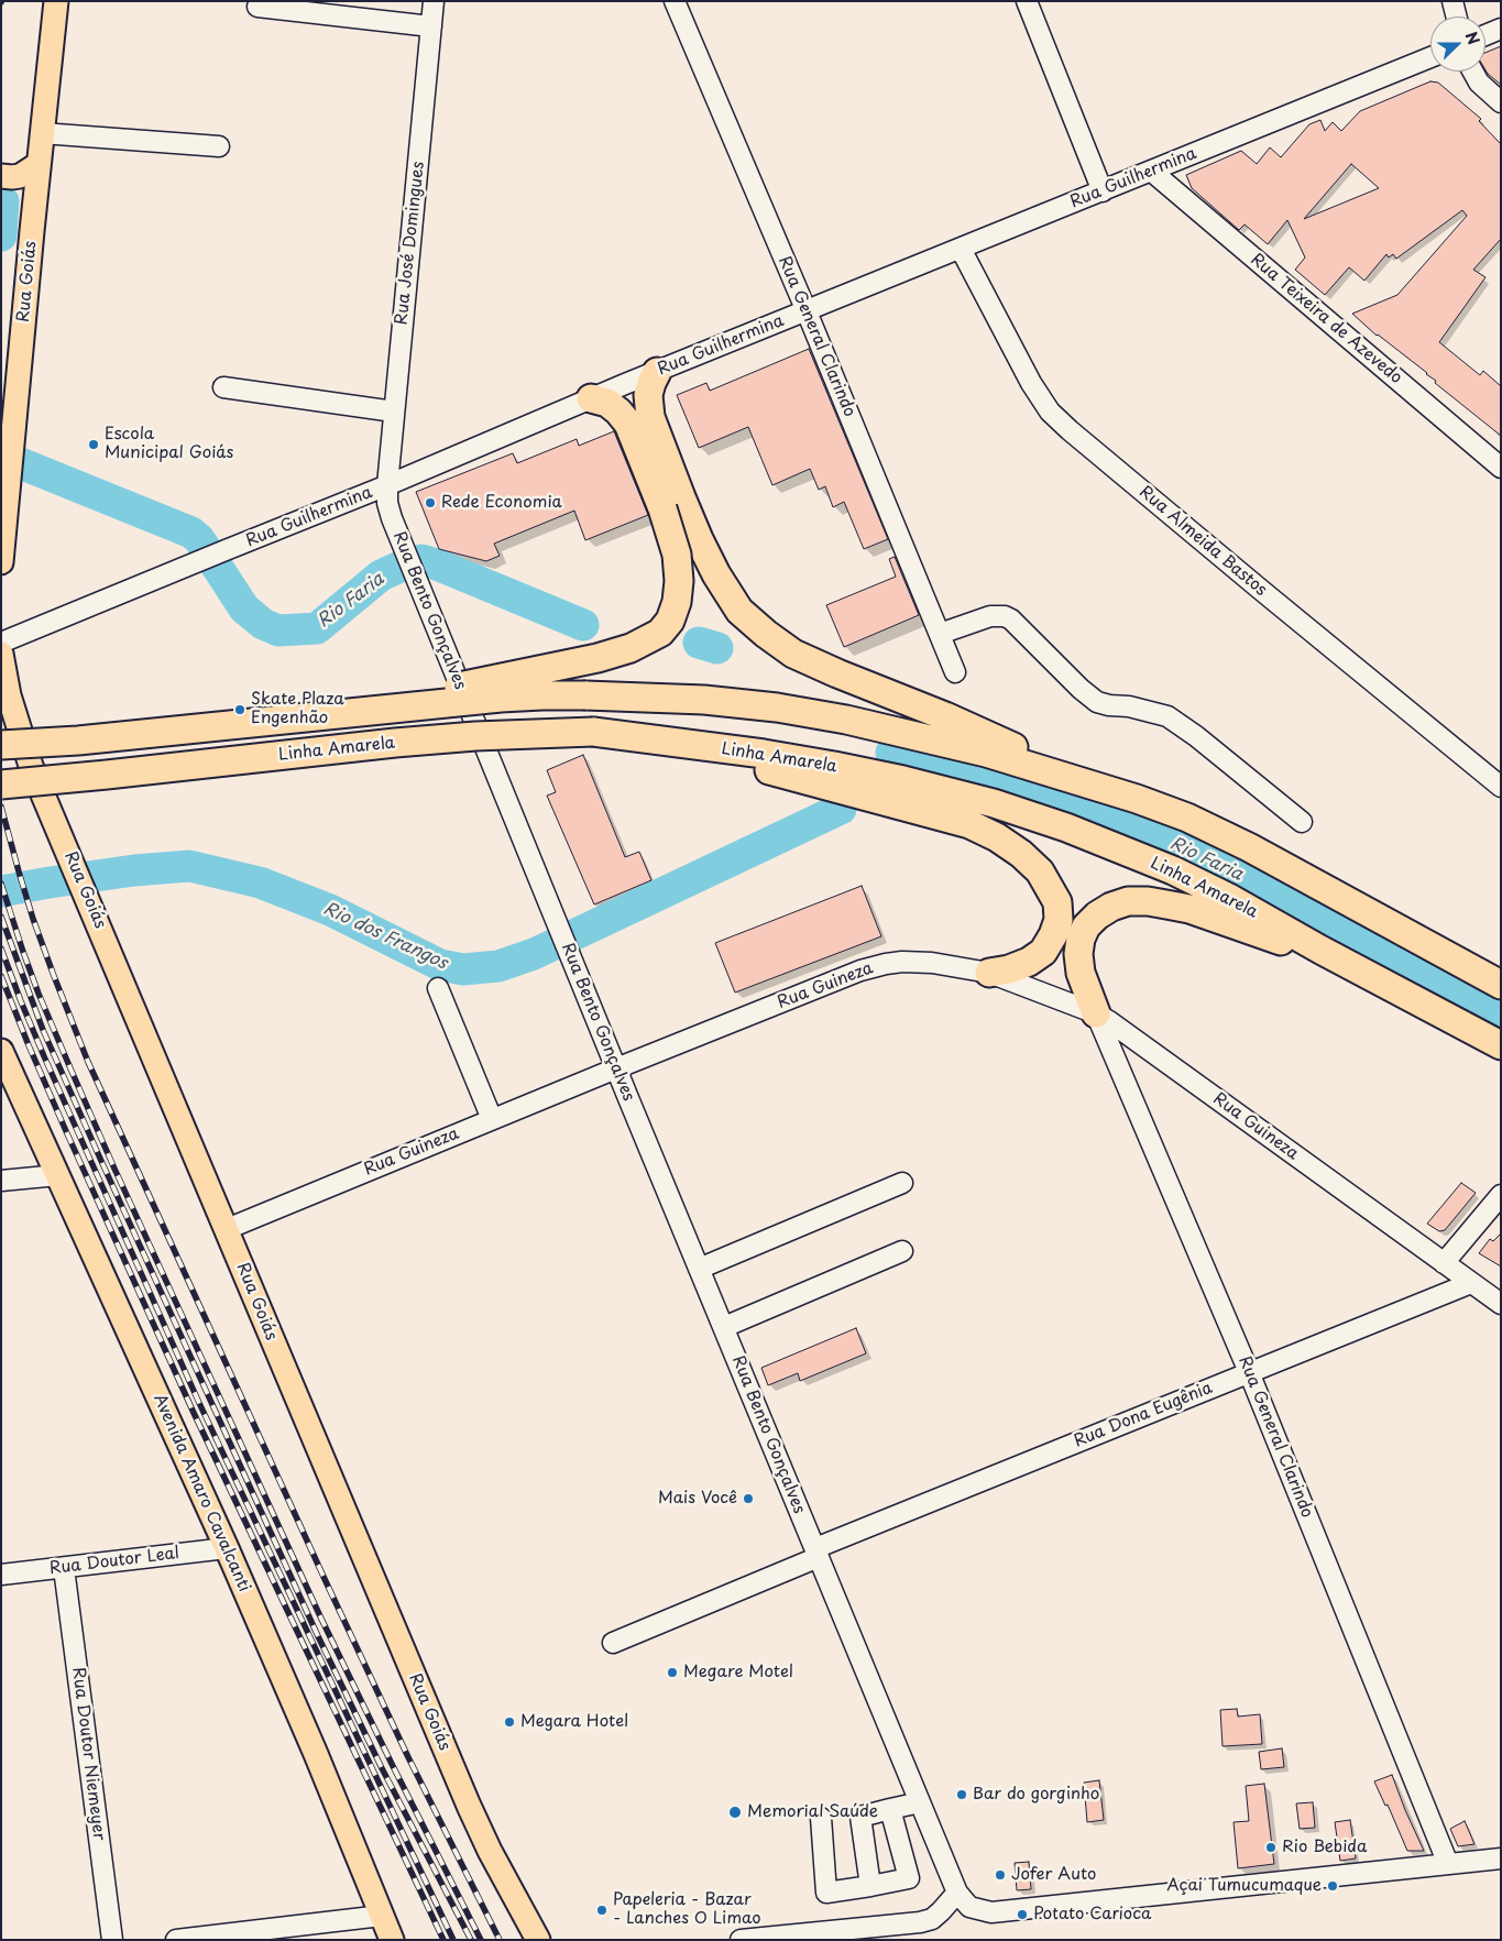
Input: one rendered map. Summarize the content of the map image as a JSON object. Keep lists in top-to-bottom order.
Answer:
{
  "streets": {
    "highway": ["Linha Amarela"],
    "main road": ["Rua Goiás", "Avenida Amaro Cavalcanti"],
    "street": [
      "Rua Guilhermina",
      "Rua José Domingues",
      "Rua Teixeira de Azevedo",
      "Rua General Clarindo",
      "Rua Almeida Bastos",
      "Rua Bento Gonçalves",
      "Rua Guineza",
      "Rua Dona Eugênia",
      "Rua Doutor Leal",
      "Rua Doutor Niemeyer"
    ]
  },
  "crossings": [
    ["Rua Guilhermina", "Rua José Domingues"],
    ["Rua Guilhermina", "Rua Teixeira de Azevedo"],
    ["Rua Guilhermina", "Rua General Clarindo"],
    ["Rua Guilhermina", "Rua Almeida Bastos"],
    ["Rua Guilhermina", "Rua Bento Gonçalves"],
    ["Rua José Domingues", "Rua Bento Gonçalves"],
    ["Rua Goiás", "Rua Guineza"],
    ["Rua General Clarindo", "Rua Guineza"],
    ["Rua General Clarindo", "Rua Dona Eugênia"],
    ["Rua Bento Gonçalves", "Rua Guineza"],
    ["Rua Bento Gonçalves", "Rua Dona Eugênia"],
    ["Rua Guineza", "Rua Dona Eugênia"],
    ["Avenida Amaro Cavalcanti", "Rua Doutor Leal"],
    ["Rua Doutor Leal", "Rua Doutor Niemeyer"]
  ],
  "water": ["Rio Faria", "Rio dos Frangos"],
  "places": [
    "Escola Municipal Goiás",
    "Rede Economia",
    "Skate Plaza Engenhão",
    "Mais Você",
    "Megare Motel",
    "Megara Hotel",
    "Bar do gorginho",
    "Memorial Saúde",
    "Rio Bebida",
    "Jofer Auto",
    "Açai Tumucumaque",
    "Papeleria - Bazar - Lanches O Limao",
    "Potato Carioca"
  ],
  "north": "right"
}
